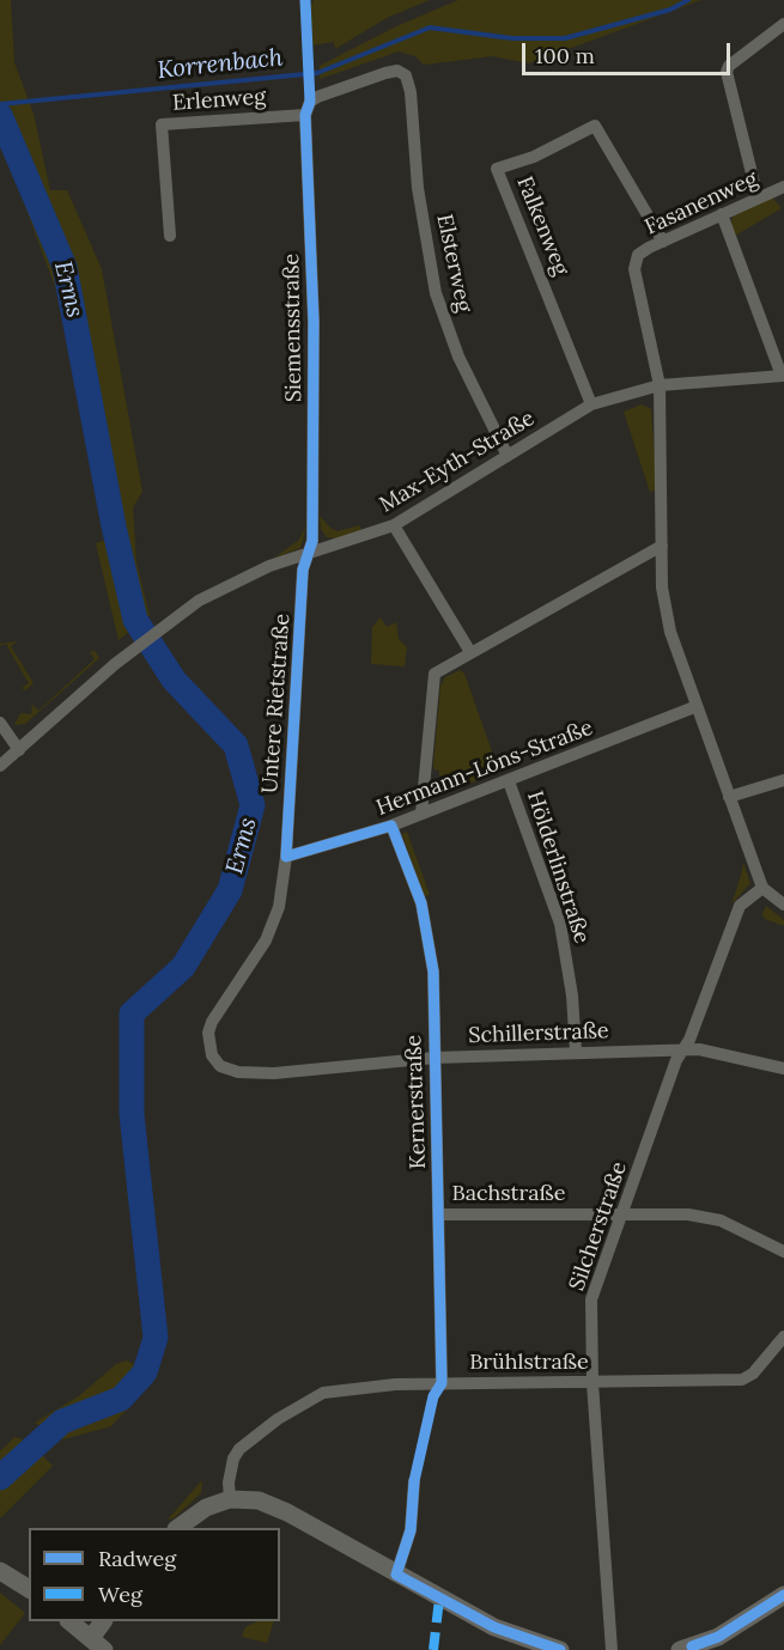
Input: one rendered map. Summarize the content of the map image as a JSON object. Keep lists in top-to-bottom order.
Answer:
{
  "streets": {
    "street": [
      "Erlenweg",
      "Fasanenweg",
      "Falkenweg",
      "Elsterweg",
      "Siemensstraße",
      "Max-Eyth-Straße",
      "Untere Rietstraße",
      "Hermann-Löns-Straße",
      "Hölderlinstraße",
      "Schillerstraße",
      "Kernerstraße",
      "Bachstraße",
      "Silcherstraße",
      "Brühlstraße"
    ]
  },
  "crossings": [
    ["Erlenweg", "Elsterweg"],
    ["Erlenweg", "Siemensstraße"],
    ["Fasanenweg", "Falkenweg"],
    ["Fasanenweg", "Max-Eyth-Straße"],
    ["Fasanenweg", "Hermann-Löns-Straße"],
    ["Fasanenweg", "Silcherstraße"],
    ["Falkenweg", "Max-Eyth-Straße"],
    ["Elsterweg", "Siemensstraße"],
    ["Elsterweg", "Max-Eyth-Straße"],
    ["Siemensstraße", "Max-Eyth-Straße"],
    ["Siemensstraße", "Untere Rietstraße"],
    ["Max-Eyth-Straße", "Untere Rietstraße"],
    ["Untere Rietstraße", "Hermann-Löns-Straße"],
    ["Untere Rietstraße", "Schillerstraße"],
    ["Hermann-Löns-Straße", "Hölderlinstraße"],
    ["Hermann-Löns-Straße", "Kernerstraße"],
    ["Hölderlinstraße", "Schillerstraße"],
    ["Schillerstraße", "Kernerstraße"],
    ["Schillerstraße", "Silcherstraße"],
    ["Kernerstraße", "Bachstraße"],
    ["Kernerstraße", "Brühlstraße"],
    ["Bachstraße", "Silcherstraße"],
    ["Silcherstraße", "Brühlstraße"]
  ],
  "water": ["Korrenbach", "Erms"],
  "legend": ["Radweg", "Weg"],
  "scale_bar": "100 m"
}
